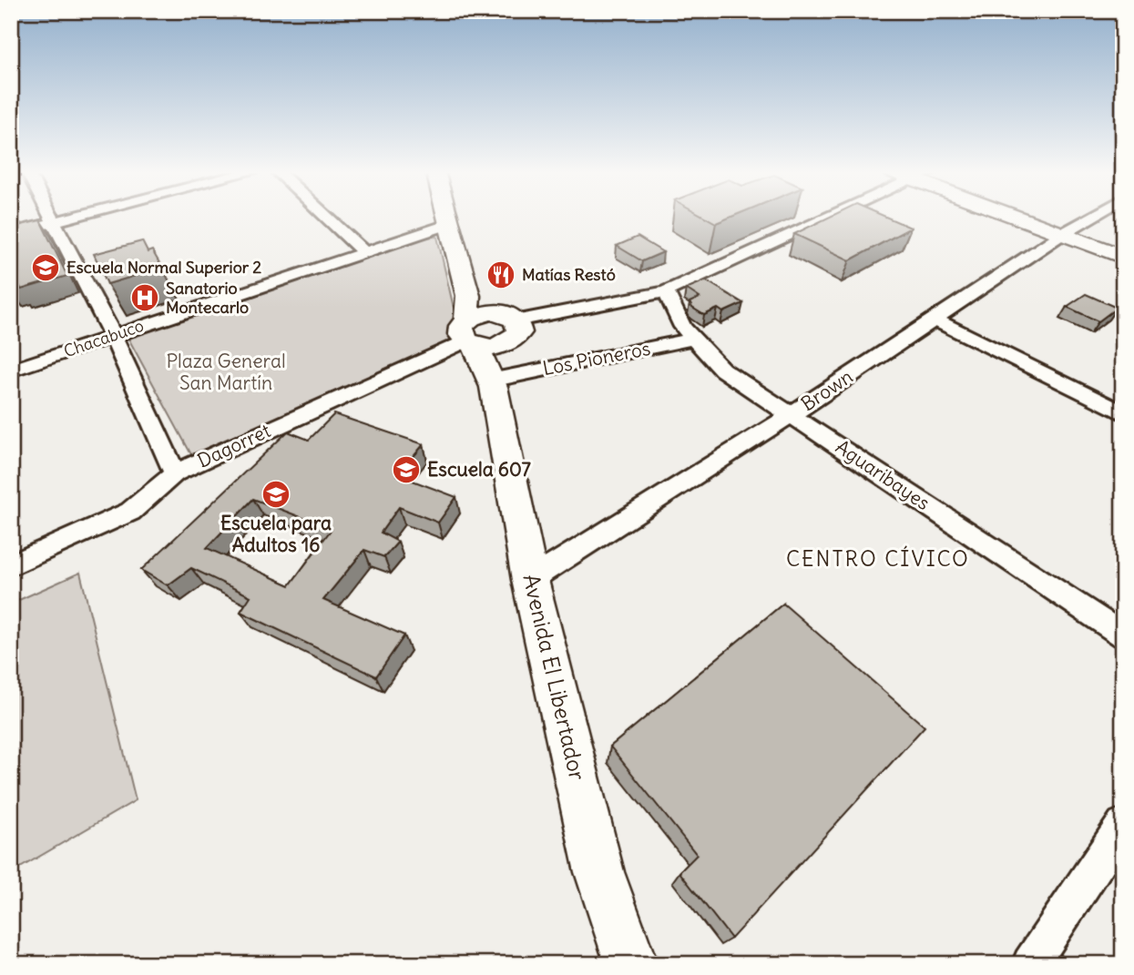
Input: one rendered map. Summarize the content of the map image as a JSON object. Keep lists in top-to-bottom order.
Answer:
{
  "streets": {
    "main road": ["Avenida El Libertador"],
    "street": [
      "Chacabuco",
      "Los Pioneros",
      "Brown",
      "Dagorret",
      "Aguaribayes"
    ]
  },
  "crossings": [
    ["Chacabuco", "Avenida El Libertador"],
    ["Los Pioneros", "Aguaribayes"],
    ["Los Pioneros", "Avenida El Libertador"],
    ["Brown", "Aguaribayes"],
    ["Brown", "Avenida El Libertador"],
    ["Dagorret", "Avenida El Libertador"]
  ],
  "districts": ["CENTRO CÍVICO"],
  "parks": ["Plaza General San Martín"],
  "places": {
    "school or university": ["Escuela Normal Superior 2", "Escuela 607", "Escuela para Adultos 16"],
    "restaurant": ["Matías Restó"],
    "hospital": ["Sanatorio Montecarlo"]
  }
}
